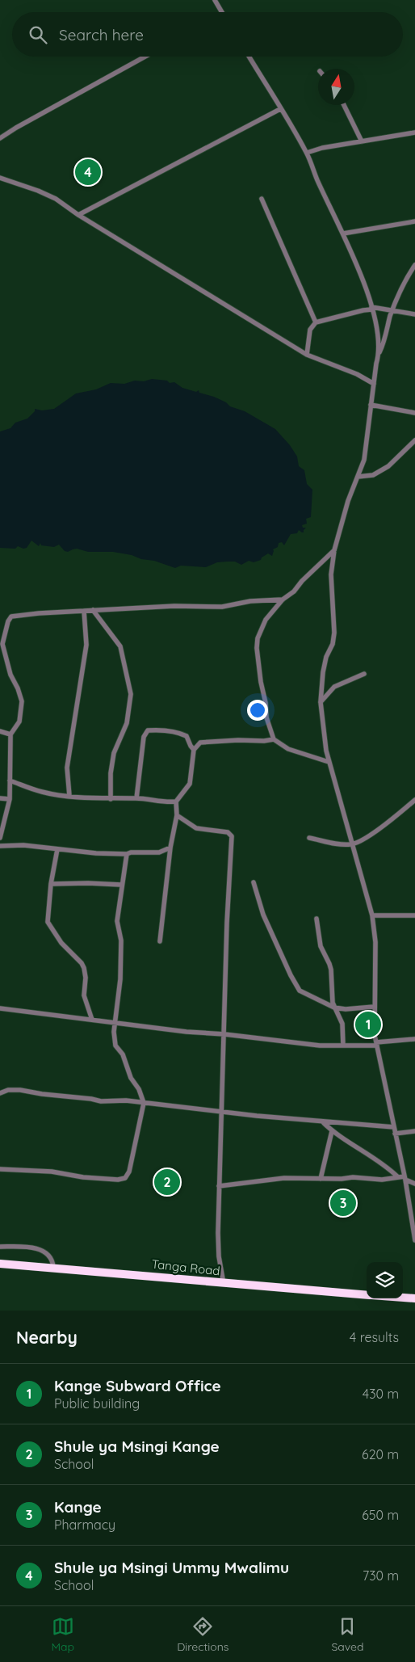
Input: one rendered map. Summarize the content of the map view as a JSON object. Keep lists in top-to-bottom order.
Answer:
{
  "streets": {
    "highway": ["Tanga Road"]
  },
  "north": "top",
  "page": {
    "search": "Search here",
    "pins": [
      "4",
      "1",
      "2",
      "3"
    ],
    "heading": ["Nearby", "4 results"],
    "list": [
      {
        "mark": "1",
        "name": "Kange Subward Office",
        "note": "Public building",
        "value": "430 m"
      },
      {
        "mark": "2",
        "name": "Shule ya Msingi Kange",
        "note": "School",
        "value": "620 m"
      },
      {
        "mark": "3",
        "name": "Kange",
        "note": "Pharmacy",
        "value": "650 m"
      },
      {
        "mark": "4",
        "name": "Shule ya Msingi Ummy Mwalimu",
        "note": "School",
        "value": "730 m"
      }
    ],
    "nav": ["Map", "Directions", "Saved"]
  }
}
